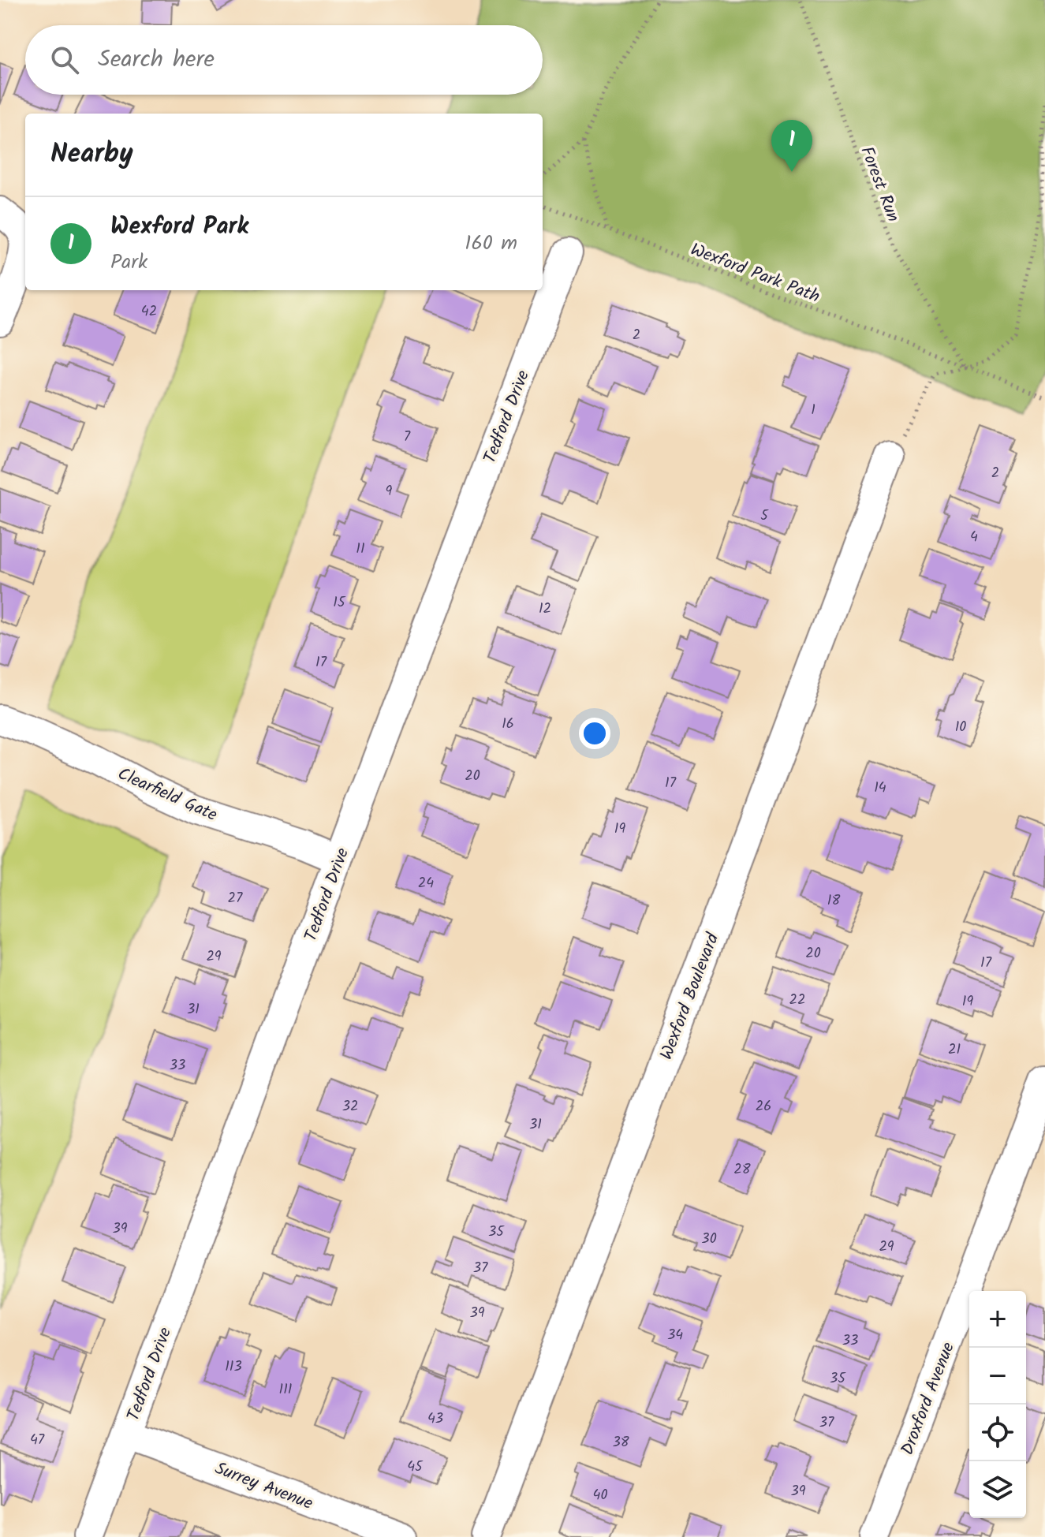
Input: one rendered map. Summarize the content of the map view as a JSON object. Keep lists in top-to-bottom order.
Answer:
{
  "streets": {
    "street": [
      "Tedford Drive",
      "Clearfield Gate",
      "Wexford Boulevard",
      "Droxford Avenue",
      "Surrey Avenue"
    ],
    "path": ["Forest Run", "Wexford Park Path"]
  },
  "crossings": [
    ["Forest Run", "Wexford Park Path"],
    ["Tedford Drive", "Clearfield Gate"],
    ["Tedford Drive", "Surrey Avenue"]
  ],
  "house_numbers": [
    "42",
    "2",
    "1",
    "7",
    "2",
    "9",
    "5",
    "4",
    "11",
    "15",
    "12",
    "17",
    "16",
    "10",
    "20",
    "17",
    "14",
    "19",
    "24",
    "27",
    "18",
    "20",
    "29",
    "17",
    "22",
    "19",
    "31",
    "21",
    "33",
    "32",
    "26",
    "31",
    "28",
    "39",
    "35",
    "30",
    "29",
    "37",
    "39",
    "34",
    "33",
    "113",
    "35",
    "111",
    "43",
    "37",
    "47",
    "38",
    "45",
    "39",
    "40"
  ],
  "page": {
    "search": "Search here",
    "heading": "Nearby",
    "pins": "1",
    "list": [
      {
        "mark": "1",
        "name": "Wexford Park",
        "note": "Park",
        "value": "160 m"
      }
    ],
    "map_buttons": ["+", "−"]
  }
}
